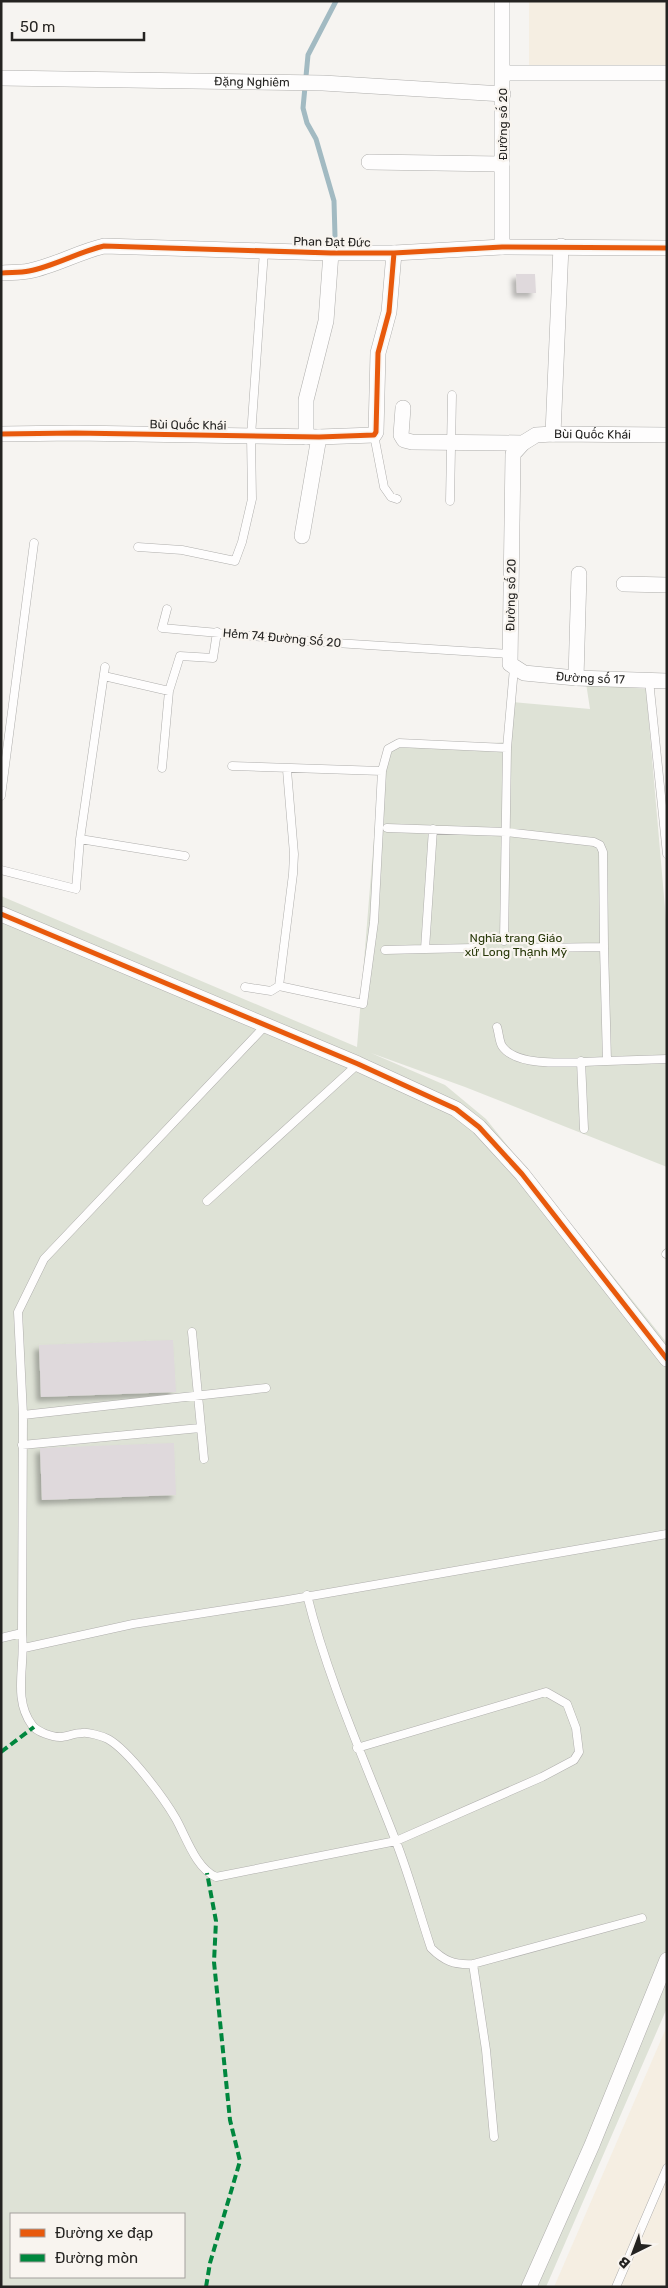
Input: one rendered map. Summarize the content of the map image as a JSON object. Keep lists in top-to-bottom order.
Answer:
{
  "streets": {
    "street": [
      "Đặng Nghiêm",
      "Đường số 20",
      "Phan Đạt Đức",
      "Bùi Quốc Khái",
      "Đường số 17"
    ],
    "lane": ["Hẻm 74 Đường Số 20"]
  },
  "crossings": [
    ["Đặng Nghiêm", "Đường số 20"],
    ["Đường số 20", "Phan Đạt Đức"],
    ["Đường số 20", "Bùi Quốc Khái"],
    ["Đường số 20", "Hẻm 74 Đường Số 20"],
    ["Đường số 20", "Đường số 17"]
  ],
  "parks": ["Nghĩa trang Giáo xứ Long Thạnh Mỹ"],
  "legend": ["Đường xe đạp", "Đường mòn"],
  "scale_bar": "50 m",
  "north": "bottom left"
}
